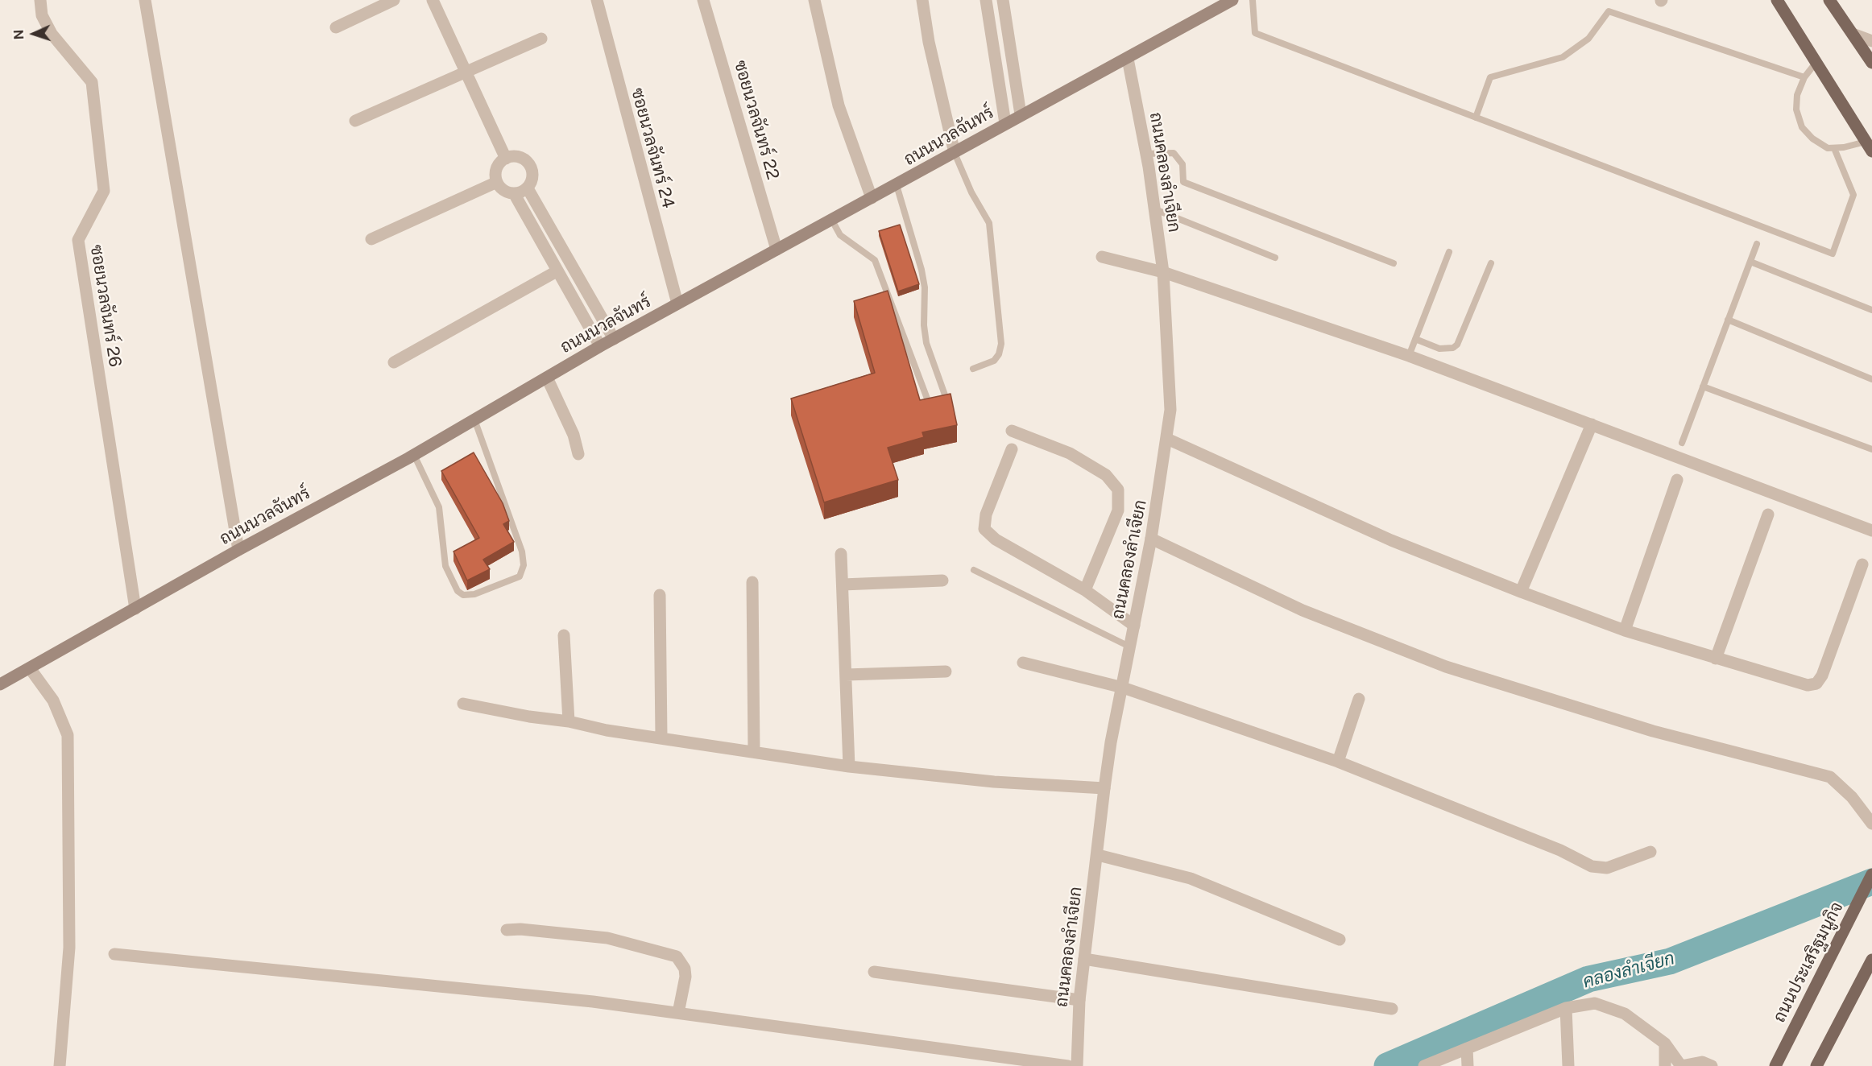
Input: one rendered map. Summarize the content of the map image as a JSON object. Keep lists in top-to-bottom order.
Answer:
{
  "streets": {
    "main road": ["ถนนนวลจันทร์", "ถนนประเสริฐมนูกิจ"],
    "street": [
      "ซอยนวลจันทร์ 22",
      "ซอยนวลจันทร์ 24",
      "ถนนคลองลำเจียก",
      "ซอยนวลจันทร์ 26"
    ]
  },
  "crossings": [
    ["ซอยนวลจันทร์ 22", "ถนนนวลจันทร์"],
    ["ถนนนวลจันทร์", "ซอยนวลจันทร์ 24"],
    ["ถนนนวลจันทร์", "ถนนคลองลำเจียก"],
    ["ถนนนวลจันทร์", "ซอยนวลจันทร์ 26"]
  ],
  "water": ["คลองลำเจียก"],
  "north": "left"
}
